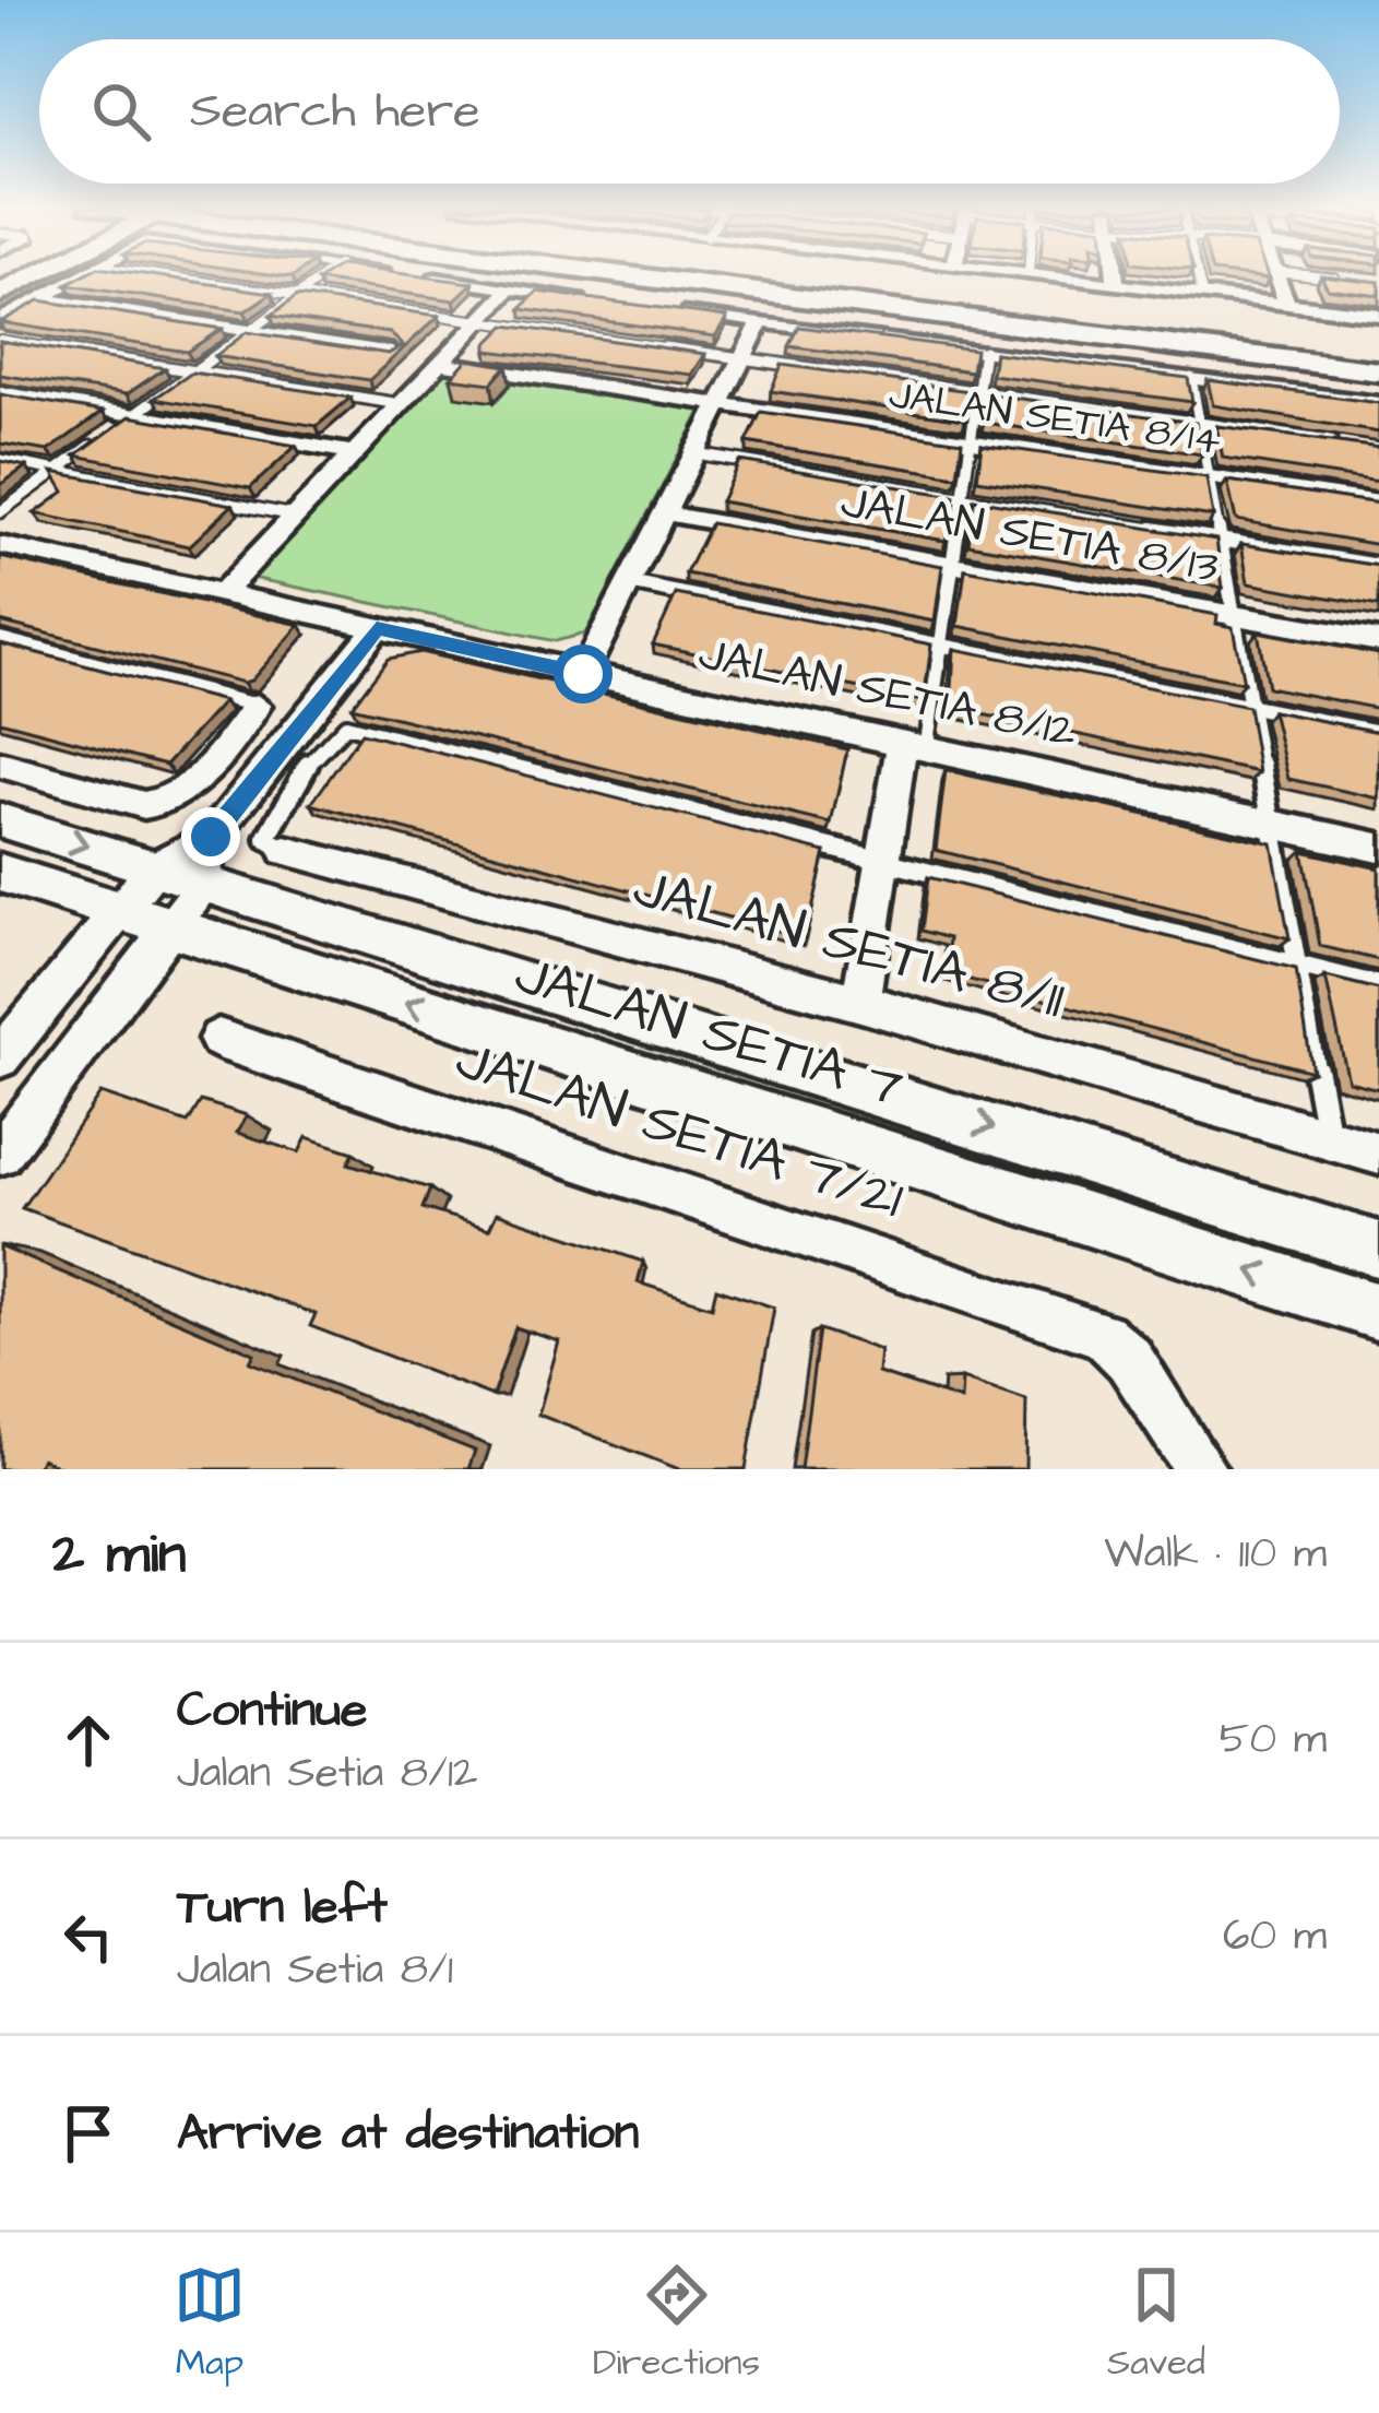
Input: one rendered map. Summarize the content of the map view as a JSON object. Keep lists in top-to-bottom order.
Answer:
{
  "streets": {
    "street": [
      "JALAN SETIA 8/14",
      "JALAN SETIA 8/13",
      "JALAN SETIA 8/12",
      "JALAN SETIA 8/11",
      "JALAN SETIA 7",
      "JALAN SETIA 7/21"
    ]
  },
  "page": {
    "search": "Search here",
    "heading": ["2 min", "Walk · 110 m"],
    "list": [
      ["Continue", "Jalan Setia 8/12", "50 m"],
      ["Turn left", "Jalan Setia 8/1", "60 m"],
      "Arrive at destination"
    ],
    "nav": ["Map", "Directions", "Saved"]
  }
}
